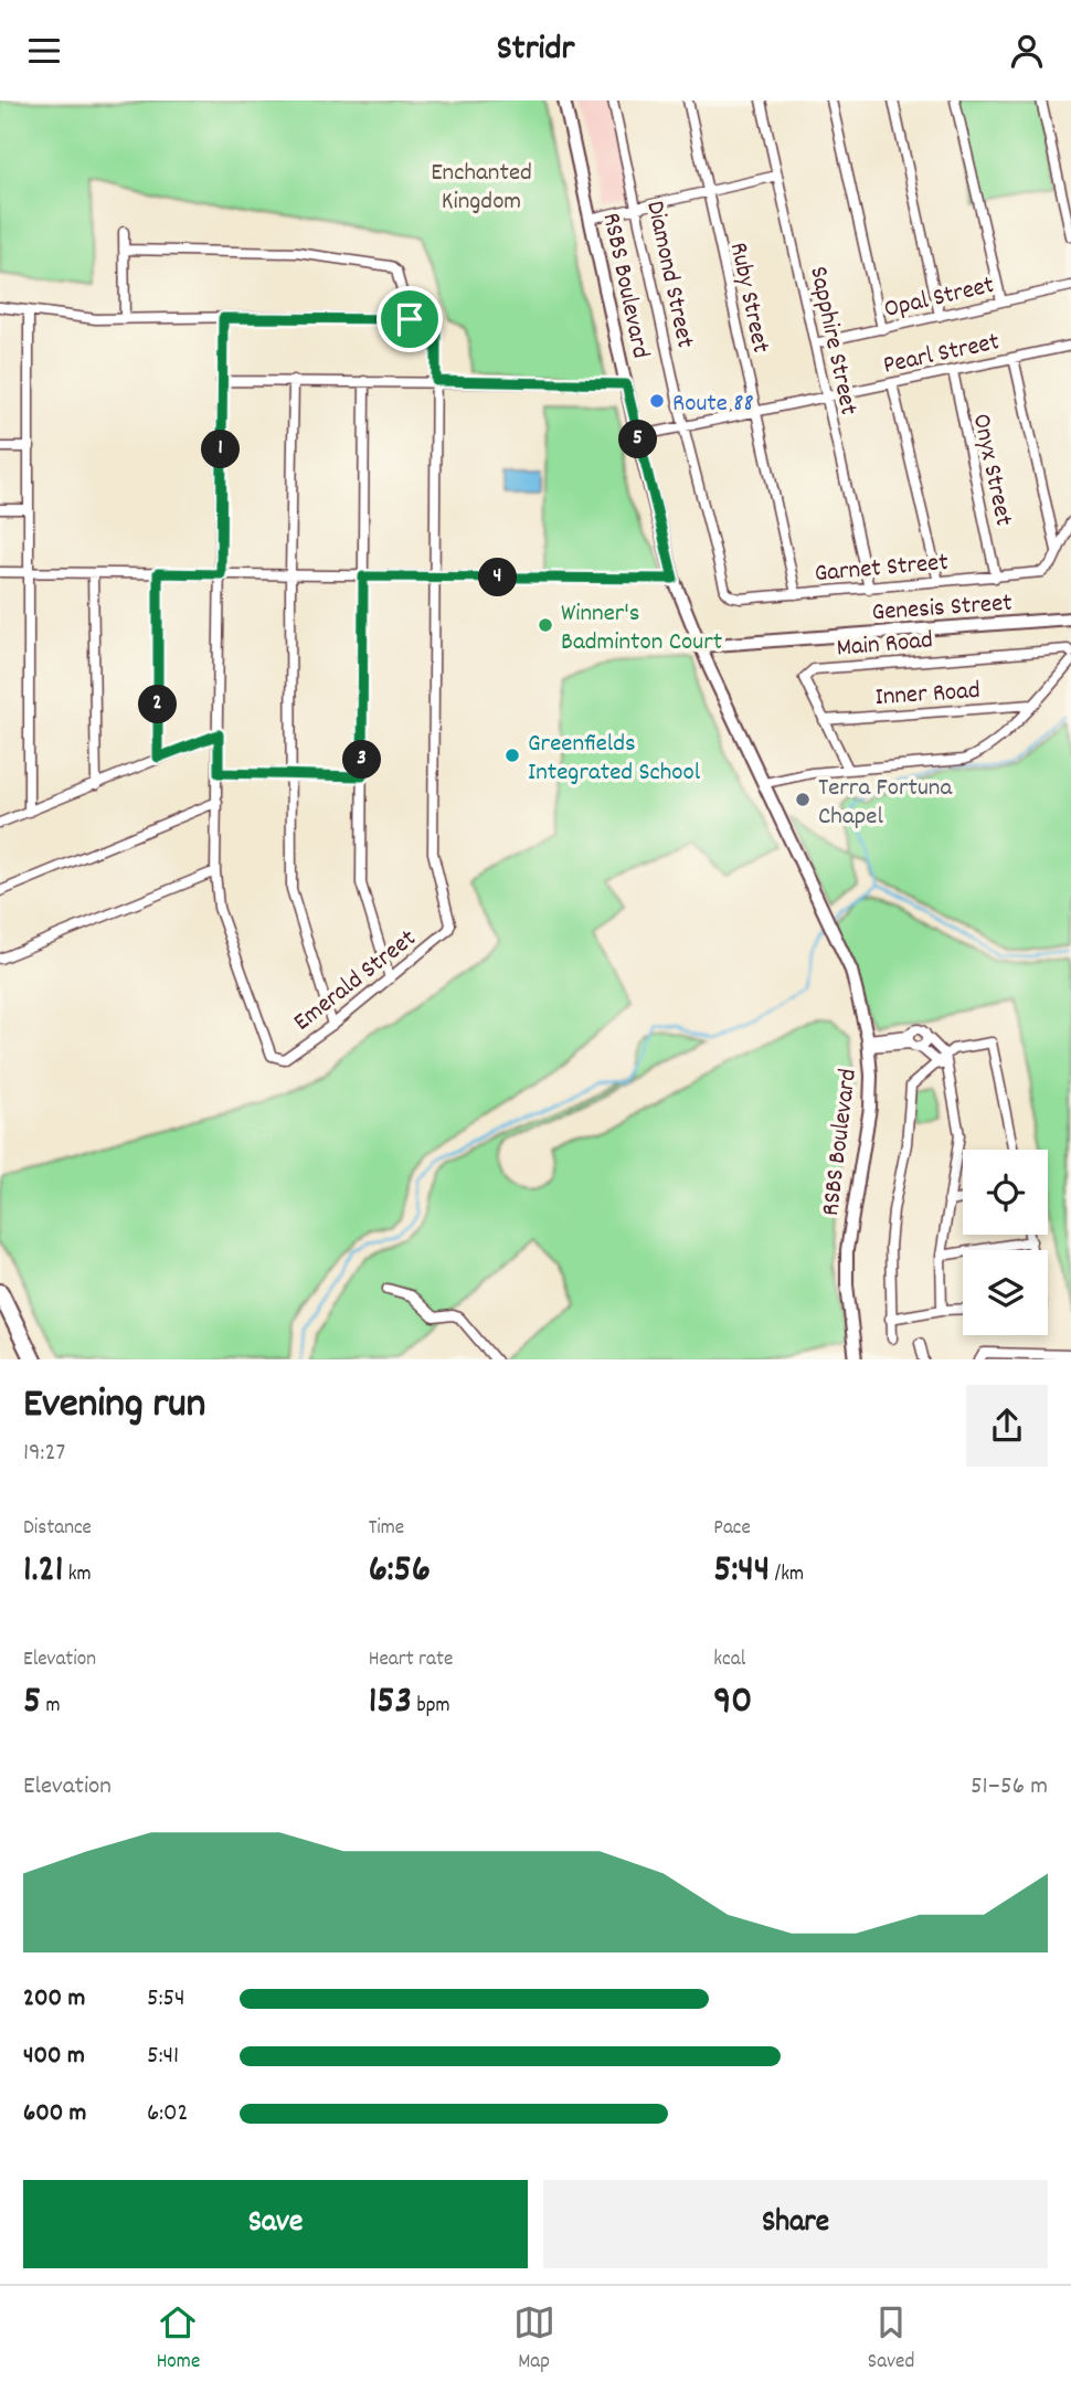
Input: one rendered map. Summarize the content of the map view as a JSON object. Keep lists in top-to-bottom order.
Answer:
{
  "streets": {
    "street": [
      "Diamond Street",
      "RSBS Boulevard",
      "Opal Street",
      "Ruby Street",
      "Sapphire Street",
      "Pearl Street",
      "Onyx Street",
      "Garnet Street",
      "Genesis Street",
      "Main Road",
      "Inner Road",
      "Emerald Street"
    ]
  },
  "crossings": [
    ["Diamond Street", "Pearl Street"],
    ["Diamond Street", "Garnet Street"],
    ["RSBS Boulevard", "Pearl Street"],
    ["RSBS Boulevard", "Genesis Street"],
    ["Opal Street", "Sapphire Street"],
    ["Ruby Street", "Pearl Street"],
    ["Ruby Street", "Garnet Street"],
    ["Sapphire Street", "Pearl Street"],
    ["Sapphire Street", "Garnet Street"],
    ["Pearl Street", "Onyx Street"],
    ["Onyx Street", "Garnet Street"],
    ["Main Road", "Inner Road"]
  ],
  "parks": ["Enchanted Kingdom"],
  "places": [
    "Route 88",
    "Winner's Badminton Court",
    "Greenfields Integrated School",
    "Terra Fortuna Chapel"
  ],
  "page": {
    "header": "Stridr",
    "pins": [
      "5",
      "1",
      "4",
      "2",
      "3"
    ],
    "heading": ["Evening run", "19:27"],
    "stats": [
      ["Distance", "1.21 km"],
      ["Time", "6:56"],
      ["Pace", "5:44 /km"],
      ["Elevation", "5 m"],
      ["Heart rate", "153 bpm"],
      ["kcal", "90"]
    ],
    "chart": ["Elevation", "51–56 m"],
    "list": [
      {
        "name": "200 m",
        "note": "5:54"
      },
      {
        "name": "400 m",
        "note": "5:41"
      },
      {
        "name": "600 m",
        "note": "6:02"
      }
    ],
    "buttons": ["Save", "Share"],
    "tabs": ["Home", "Map", "Saved"]
  }
}
